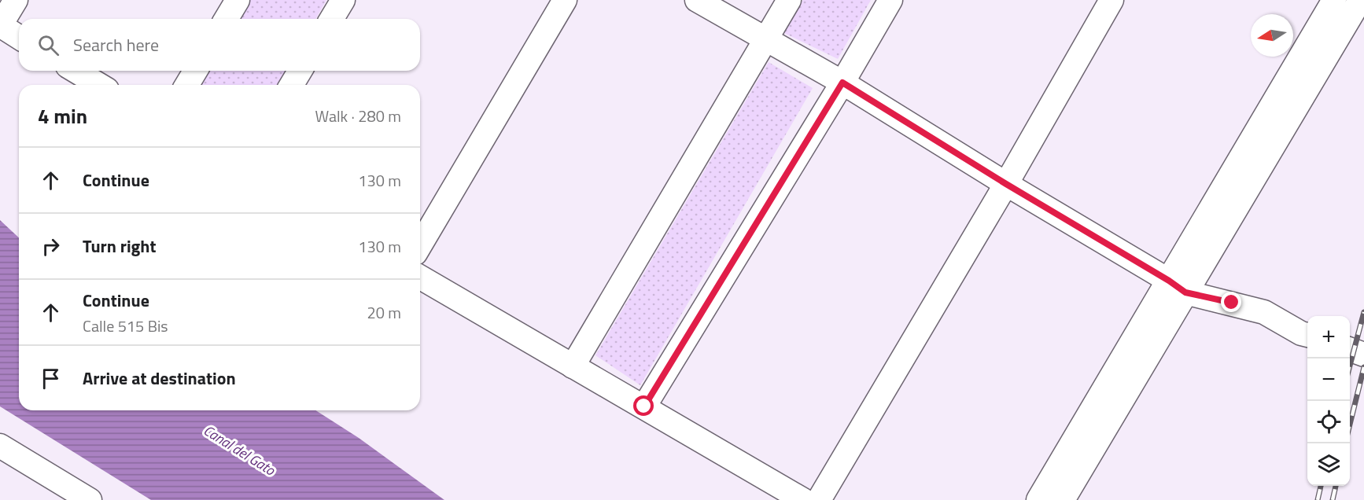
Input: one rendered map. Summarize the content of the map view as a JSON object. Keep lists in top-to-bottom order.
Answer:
{
  "water": ["Canal del Gato"],
  "north": "left",
  "page": {
    "search": "Search here",
    "heading": ["4 min", "Walk · 280 m"],
    "list": [
      ["Continue", "130 m"],
      ["Turn right", "130 m"],
      ["Continue", "Calle 515 Bis", "20 m"],
      "Arrive at destination"
    ],
    "map_buttons": ["+", "−"]
  }
}
